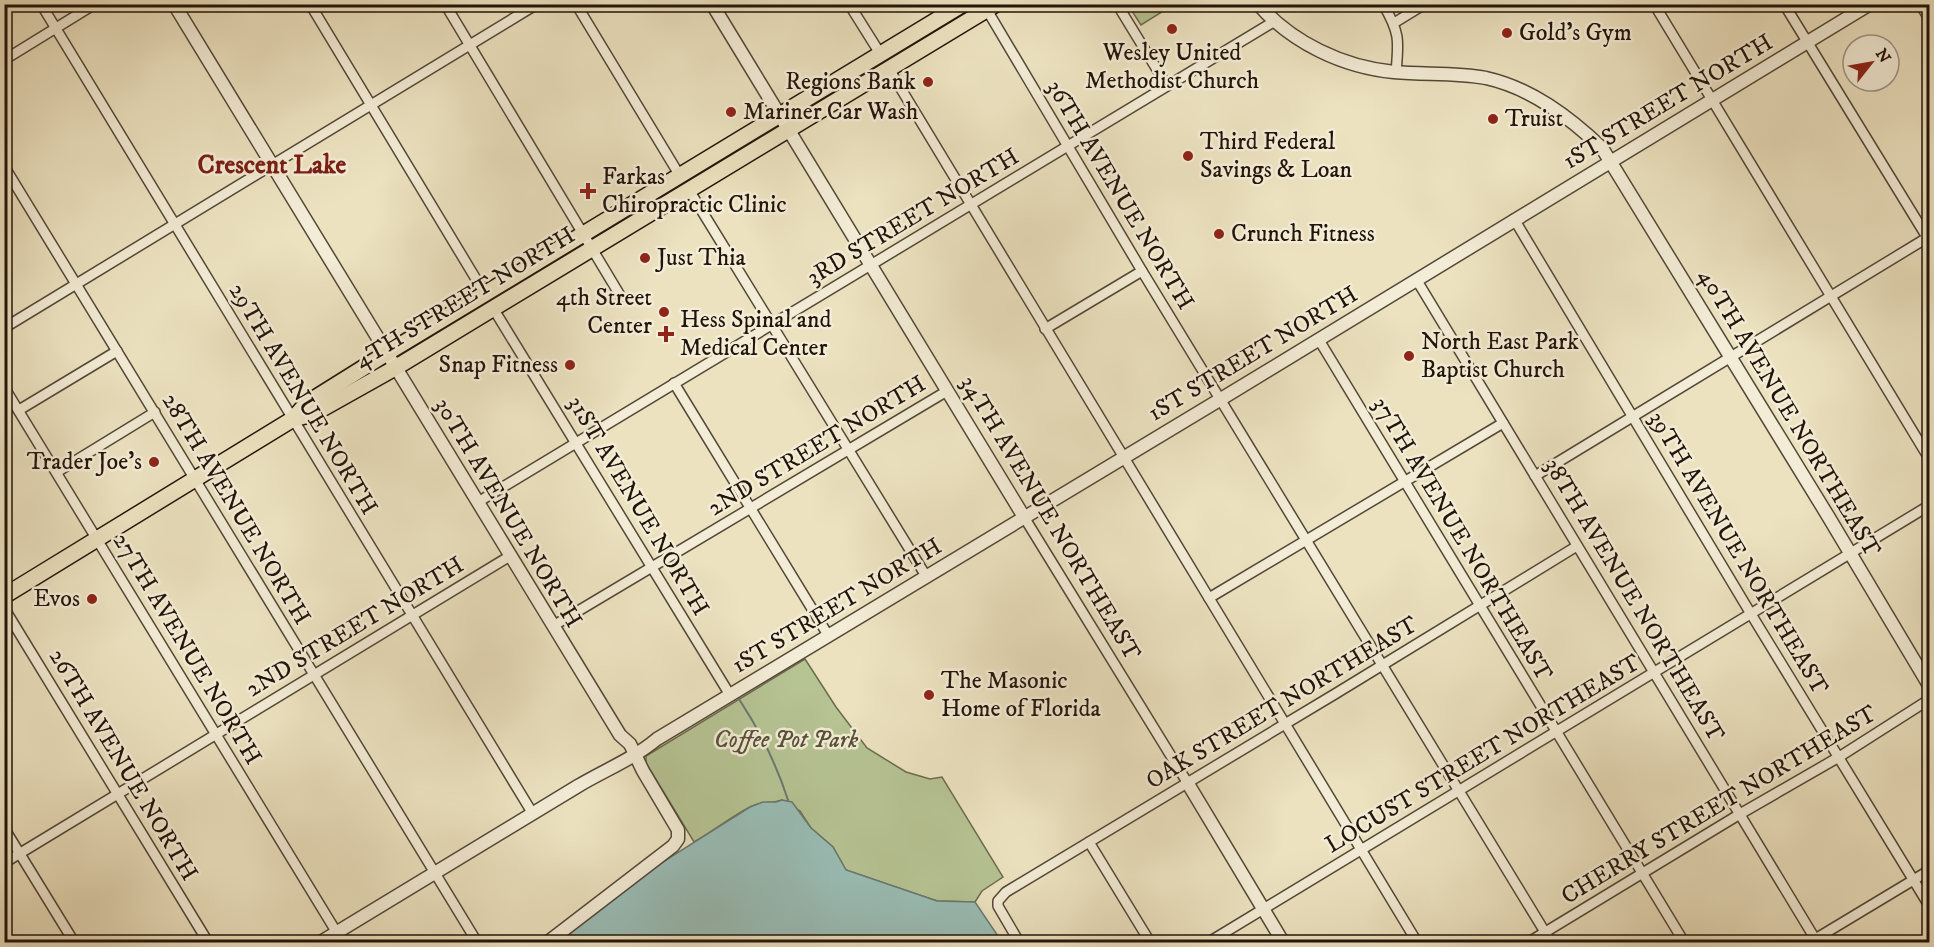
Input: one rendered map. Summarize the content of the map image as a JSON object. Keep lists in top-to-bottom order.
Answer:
{
  "streets": {
    "main road": ["4TH STREET NORTH"],
    "street": [
      "1ST STREET NORTH",
      "36TH AVENUE NORTH",
      "3RD STREET NORTH",
      "29TH AVENUE NORTH",
      "40TH AVENUE NORTHEAST",
      "2ND STREET NORTH",
      "31ST AVENUE NORTH",
      "28TH AVENUE NORTH",
      "30TH AVENUE NORTH",
      "34TH AVENUE NORTHEAST",
      "37TH AVENUE NORTHEAST",
      "39TH AVENUE NORTHEAST",
      "38TH AVENUE NORTHEAST",
      "27TH AVENUE NORTH",
      "OAK STREET NORTHEAST",
      "LOCUST STREET NORTHEAST",
      "26TH AVENUE NORTH",
      "CHERRY STREET NORTHEAST"
    ]
  },
  "crossings": [
    ["1ST STREET NORTH", "36TH AVENUE NORTH"],
    ["1ST STREET NORTH", "29TH AVENUE NORTH"],
    ["1ST STREET NORTH", "40TH AVENUE NORTHEAST"],
    ["1ST STREET NORTH", "31ST AVENUE NORTH"],
    ["1ST STREET NORTH", "28TH AVENUE NORTH"],
    ["1ST STREET NORTH", "30TH AVENUE NORTH"],
    ["1ST STREET NORTH", "34TH AVENUE NORTHEAST"],
    ["1ST STREET NORTH", "37TH AVENUE NORTHEAST"],
    ["1ST STREET NORTH", "39TH AVENUE NORTHEAST"],
    ["1ST STREET NORTH", "38TH AVENUE NORTHEAST"],
    ["1ST STREET NORTH", "27TH AVENUE NORTH"],
    ["36TH AVENUE NORTH", "3RD STREET NORTH"],
    ["36TH AVENUE NORTH", "4TH STREET NORTH"],
    ["36TH AVENUE NORTH", "OAK STREET NORTHEAST"],
    ["36TH AVENUE NORTH", "LOCUST STREET NORTHEAST"],
    ["36TH AVENUE NORTH", "CHERRY STREET NORTHEAST"],
    ["3RD STREET NORTH", "31ST AVENUE NORTH"],
    ["3RD STREET NORTH", "30TH AVENUE NORTH"],
    ["3RD STREET NORTH", "34TH AVENUE NORTHEAST"],
    ["4TH STREET NORTH", "29TH AVENUE NORTH"],
    ["4TH STREET NORTH", "31ST AVENUE NORTH"],
    ["4TH STREET NORTH", "28TH AVENUE NORTH"],
    ["4TH STREET NORTH", "30TH AVENUE NORTH"],
    ["4TH STREET NORTH", "34TH AVENUE NORTHEAST"],
    ["4TH STREET NORTH", "27TH AVENUE NORTH"],
    ["29TH AVENUE NORTH", "2ND STREET NORTH"],
    ["40TH AVENUE NORTHEAST", "LOCUST STREET NORTHEAST"],
    ["2ND STREET NORTH", "31ST AVENUE NORTH"],
    ["2ND STREET NORTH", "28TH AVENUE NORTH"],
    ["2ND STREET NORTH", "30TH AVENUE NORTH"],
    ["2ND STREET NORTH", "34TH AVENUE NORTHEAST"],
    ["2ND STREET NORTH", "27TH AVENUE NORTH"],
    ["2ND STREET NORTH", "26TH AVENUE NORTH"],
    ["34TH AVENUE NORTHEAST", "OAK STREET NORTHEAST"],
    ["34TH AVENUE NORTHEAST", "LOCUST STREET NORTHEAST"],
    ["37TH AVENUE NORTHEAST", "OAK STREET NORTHEAST"],
    ["37TH AVENUE NORTHEAST", "LOCUST STREET NORTHEAST"],
    ["37TH AVENUE NORTHEAST", "CHERRY STREET NORTHEAST"],
    ["39TH AVENUE NORTHEAST", "LOCUST STREET NORTHEAST"],
    ["39TH AVENUE NORTHEAST", "CHERRY STREET NORTHEAST"],
    ["38TH AVENUE NORTHEAST", "OAK STREET NORTHEAST"],
    ["38TH AVENUE NORTHEAST", "LOCUST STREET NORTHEAST"],
    ["38TH AVENUE NORTHEAST", "CHERRY STREET NORTHEAST"]
  ],
  "districts": ["Crescent Lake"],
  "parks": ["Coffee Pot Park"],
  "places": {
    "other": [
      "Wesley United Methodist Church",
      "Gold's Gym",
      "Regions Bank",
      "Mariner Car Wash",
      "Truist",
      "Third Federal Savings & Loan",
      "Crunch Fitness",
      "Just Thia",
      "4th Street Center",
      "North East Park Baptist Church",
      "Snap Fitness",
      "Trader Joe's",
      "Evos",
      "The Masonic Home of Florida"
    ],
    "health": ["Farkas Chiropractic Clinic", "Hess Spinal and Medical Center"]
  },
  "north": "top right"
}
